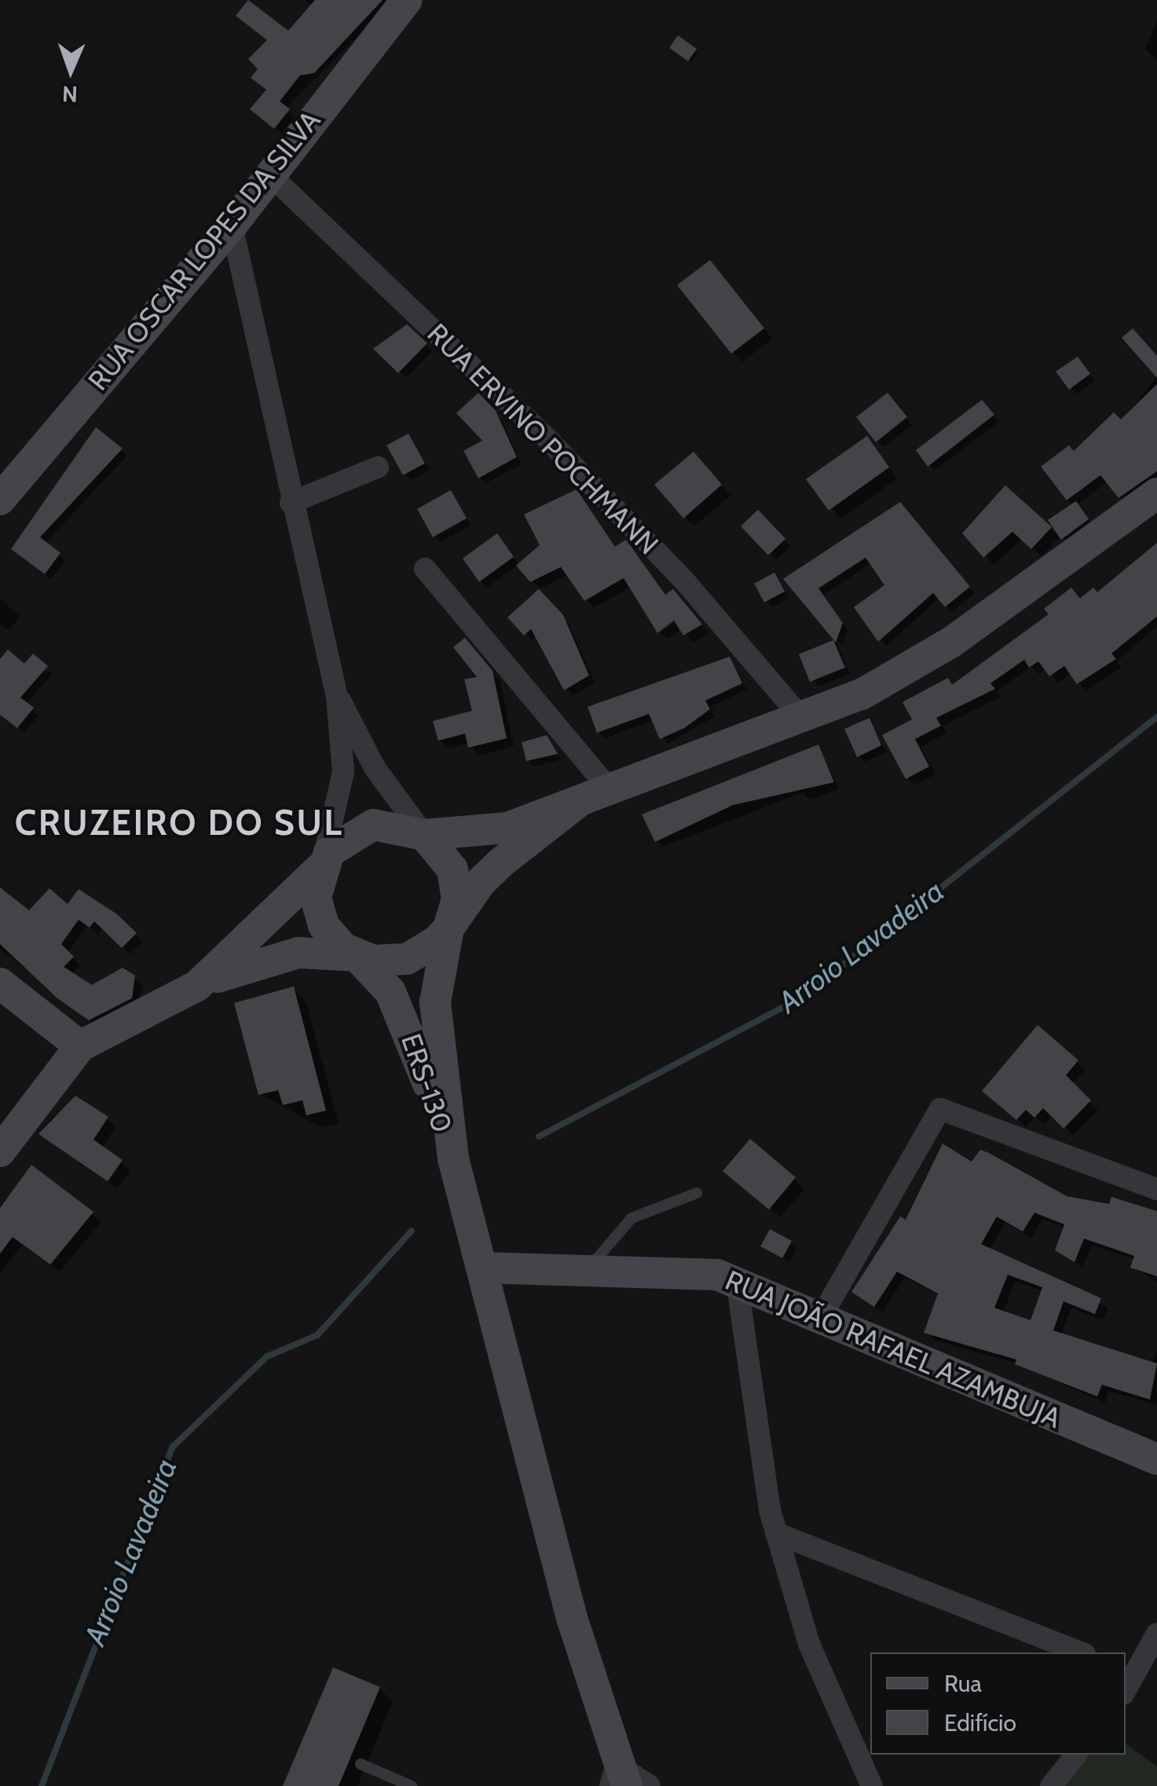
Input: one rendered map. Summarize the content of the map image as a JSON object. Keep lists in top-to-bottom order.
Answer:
{
  "streets": {
    "main road": ["RUA OSCAR LOPES DA SILVA", "ERS-130", "RUA JOÃO RAFAEL AZAMBUJA"],
    "street": ["RUA ERVINO POCHMANN"]
  },
  "crossings": [
    ["RUA OSCAR LOPES DA SILVA", "RUA ERVINO POCHMANN"],
    ["ERS-130", "RUA JOÃO RAFAEL AZAMBUJA"]
  ],
  "districts": ["CRUZEIRO DO SUL"],
  "water": ["Arroio Lavadeira"],
  "legend": ["Rua", "Edifício"],
  "north": "bottom"
}
